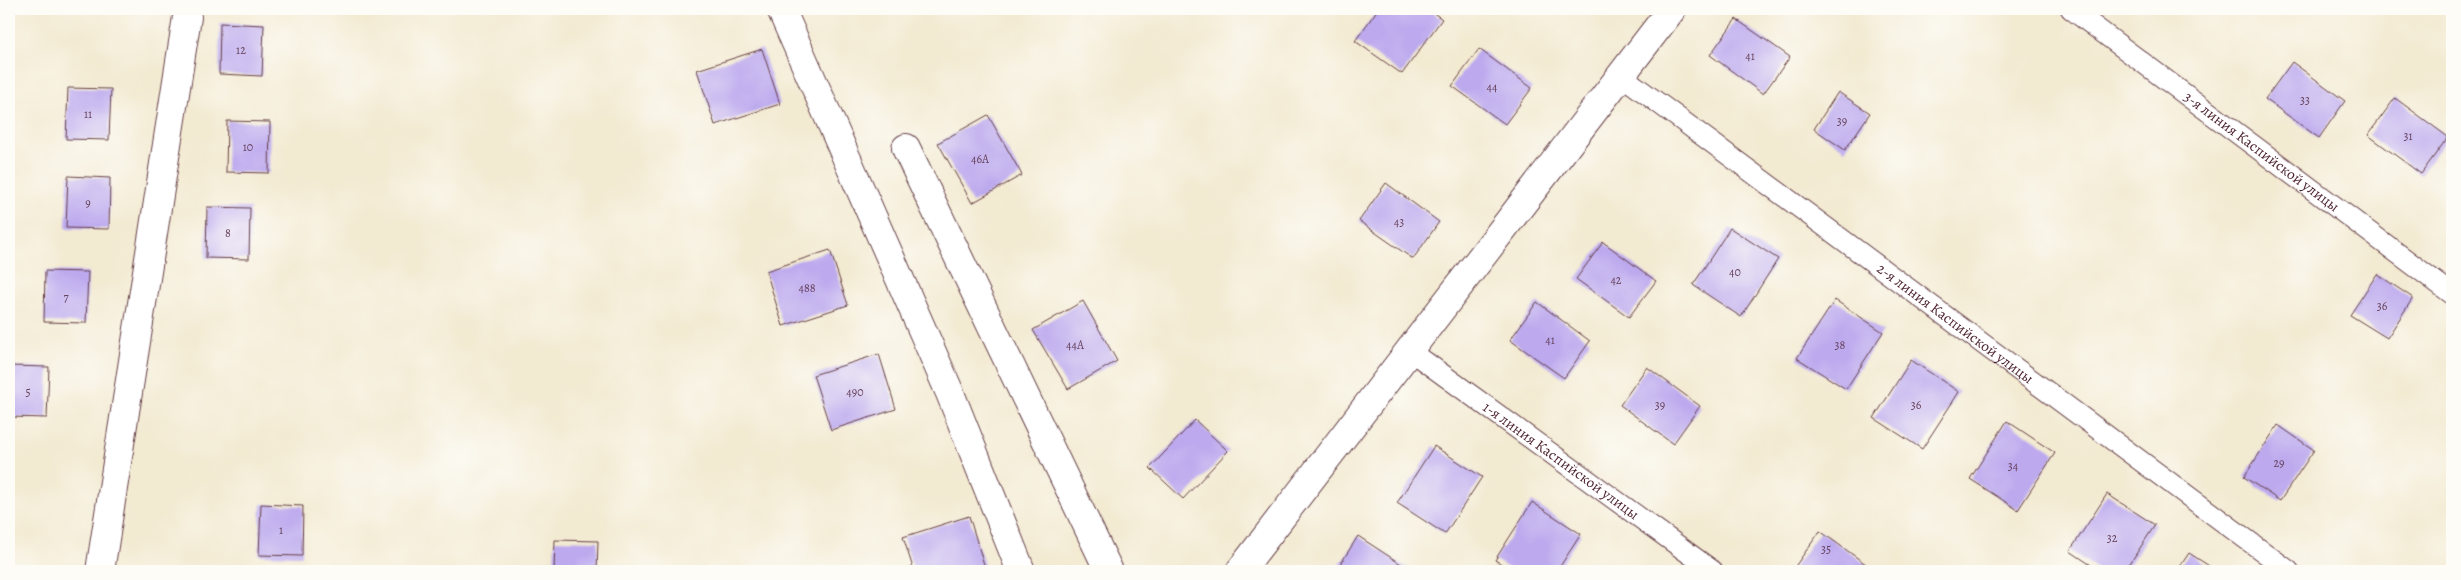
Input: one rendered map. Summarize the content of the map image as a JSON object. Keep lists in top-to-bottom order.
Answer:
{
  "streets": {
    "lane": ["3-я линия Каспийской улицы", "2-я линия Каспийской улицы", "1-я линия Каспийской улицы"]
  },
  "house_numbers": [
    "12",
    "41",
    "44",
    "33",
    "11",
    "39",
    "31",
    "10",
    "46А",
    "9",
    "43",
    "8",
    "40",
    "42",
    "488",
    "7",
    "36",
    "41",
    "44А",
    "38",
    "5",
    "490",
    "39",
    "36",
    "29",
    "34",
    "1",
    "32",
    "35"
  ]
}
